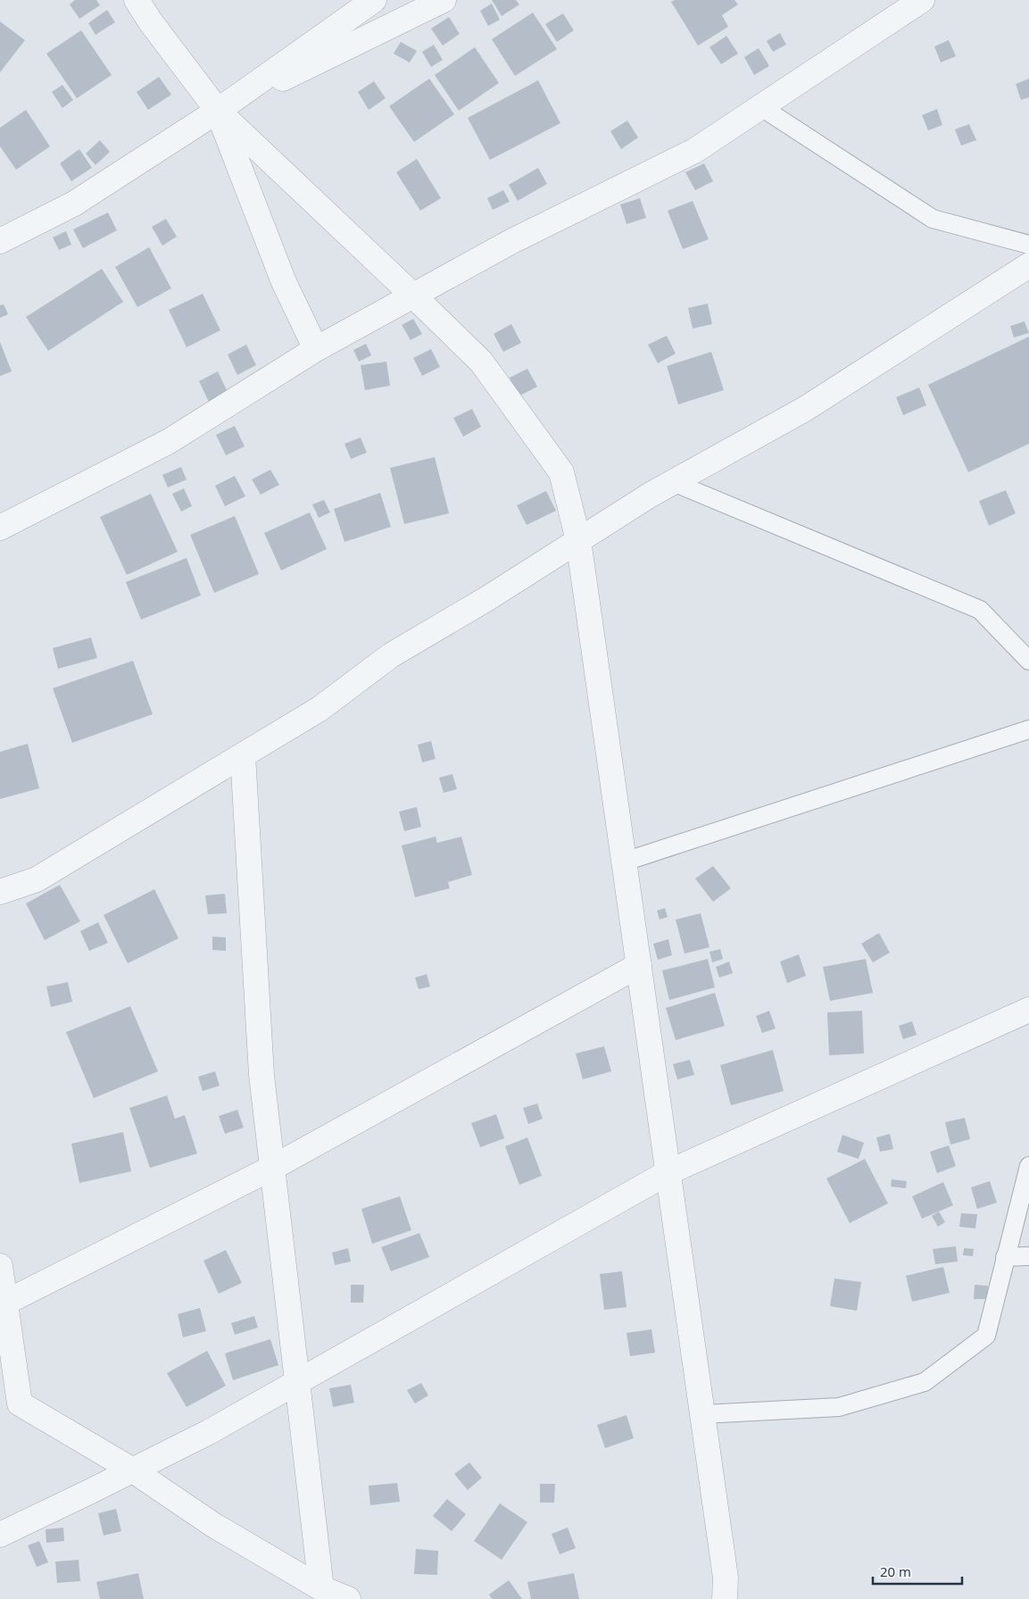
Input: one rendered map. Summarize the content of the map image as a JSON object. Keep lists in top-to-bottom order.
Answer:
{
  "scale_bar": "20 m"
}
